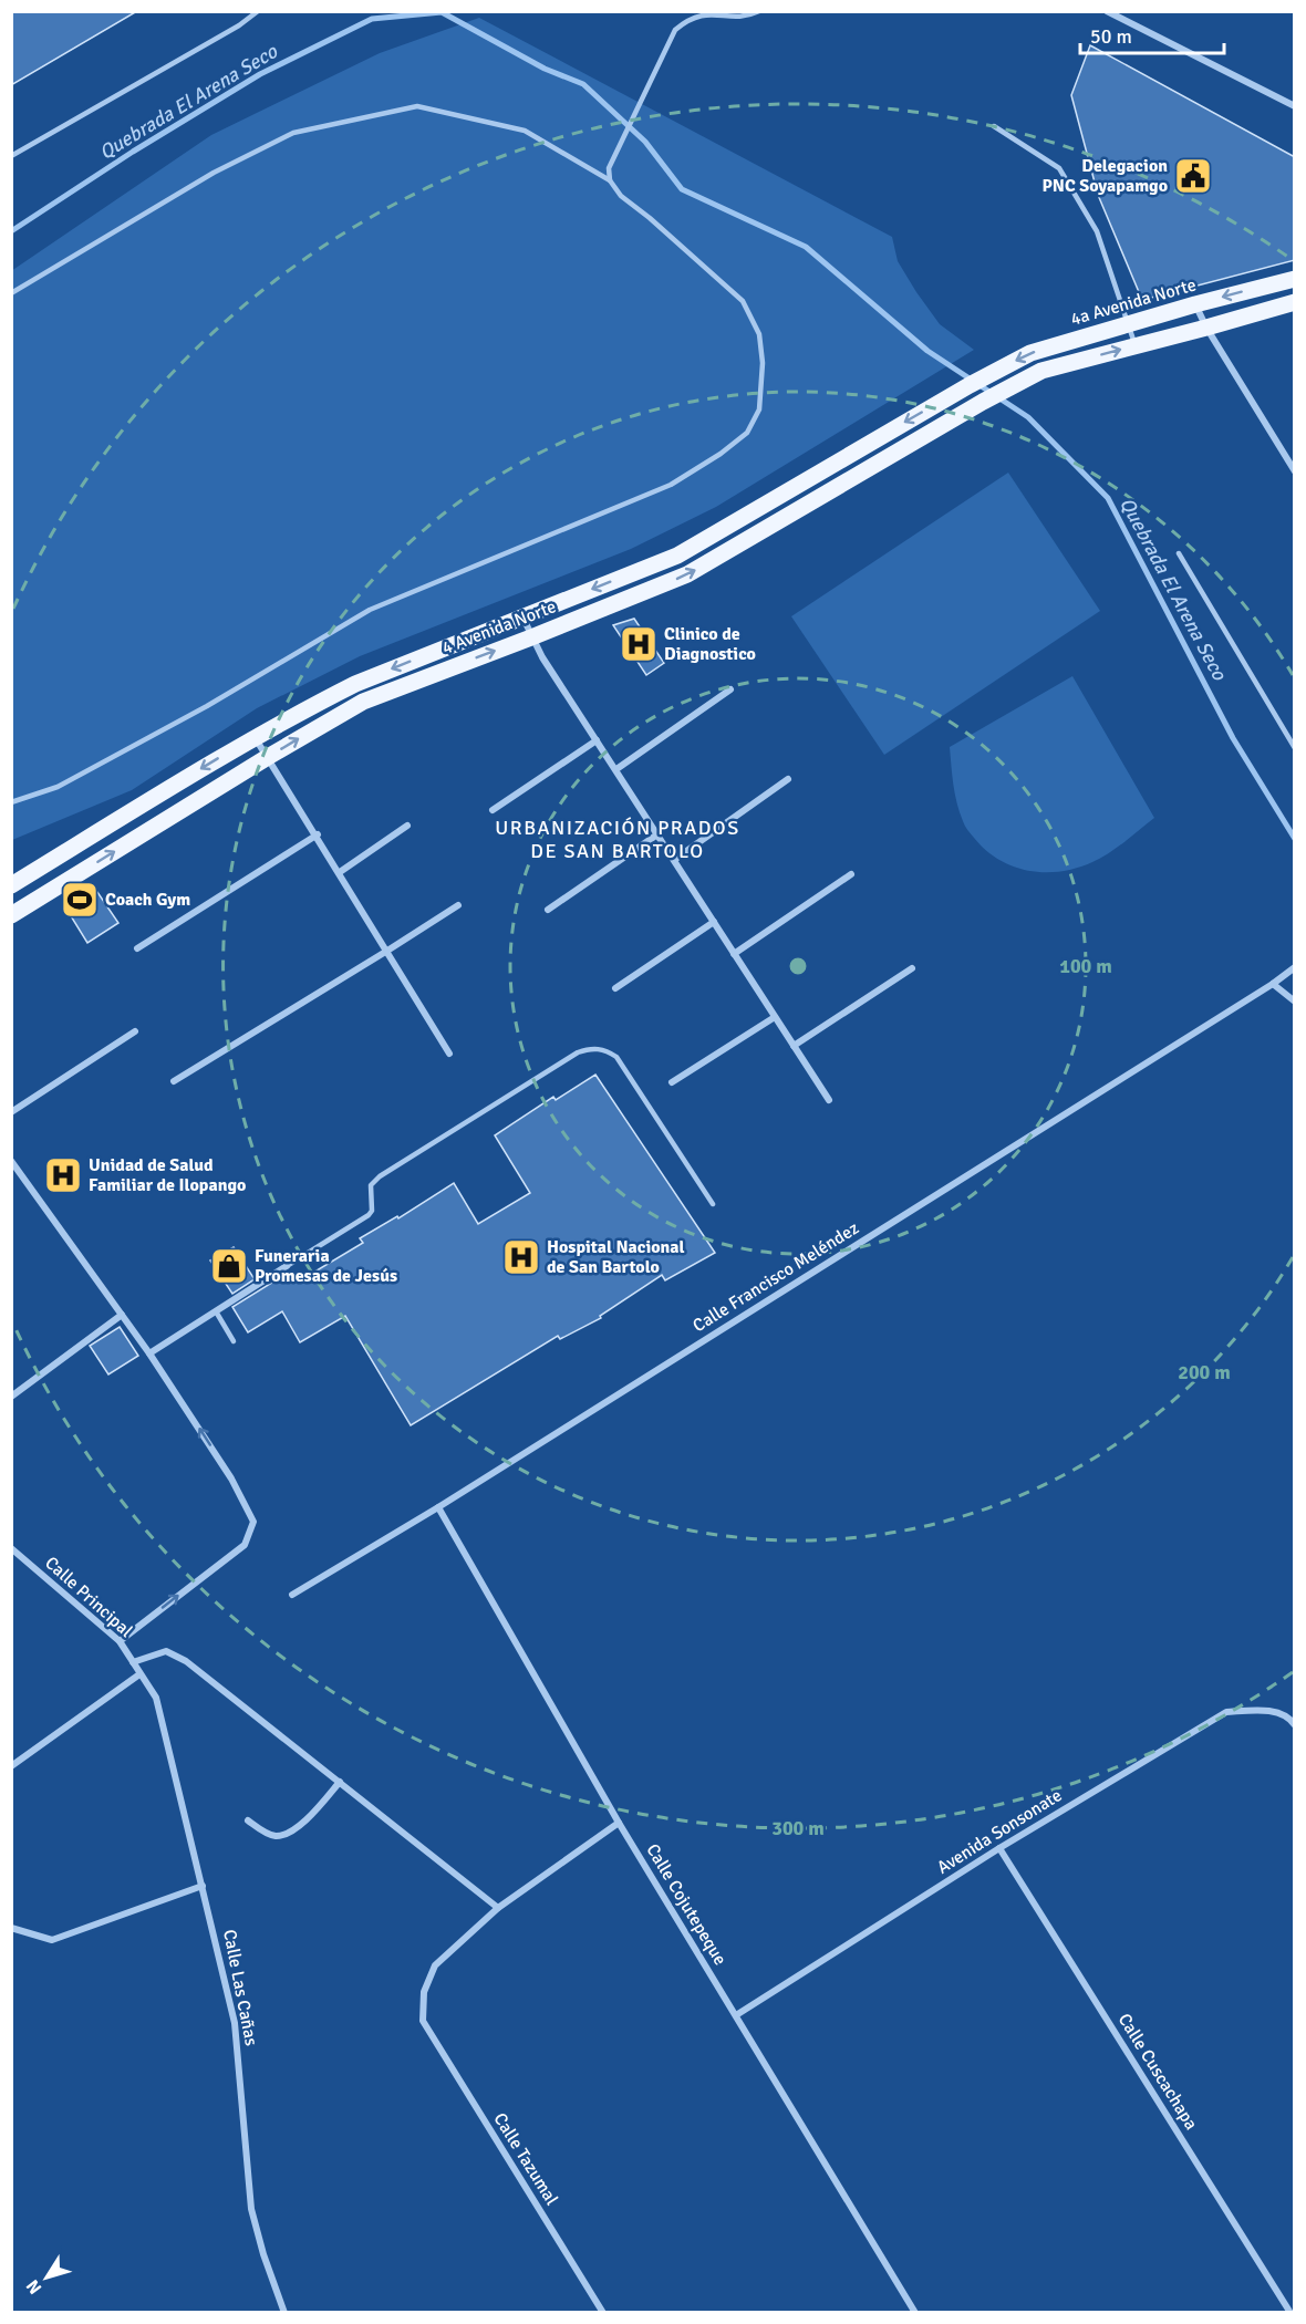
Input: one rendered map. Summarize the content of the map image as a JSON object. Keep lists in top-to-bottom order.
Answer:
{
  "streets": {
    "main road": ["4a Avenida Norte", "4 Avenida Norte"],
    "street": [
      "Calle Francisco Meléndez",
      "Calle Principal",
      "Avenida Sonsonate",
      "Calle Cojutepeque",
      "Calle Las Cañas",
      "Calle Cuscachapa",
      "Calle Tazumal"
    ]
  },
  "crossings": [
    ["4a Avenida Norte", "4 Avenida Norte"],
    ["Calle Francisco Meléndez", "Calle Cojutepeque"],
    ["Calle Principal", "Calle Las Cañas"],
    ["Avenida Sonsonate", "Calle Cojutepeque"],
    ["Avenida Sonsonate", "Calle Cuscachapa"]
  ],
  "districts": ["URBANIZACIÓN PRADOS DE SAN BARTOLO"],
  "water": ["Quebrada El Arena Seco"],
  "places": {
    "public building": ["Delegacion PNC Soyapamgo"],
    "hospital": ["Clinico de Diagnostico", "Unidad de Salud Familiar de Ilopango", "Hospital Nacional de San Bartolo"],
    "sports": ["Coach Gym"],
    "shop": ["Funeraria Promesas de Jesús"]
  },
  "scale_bar": "50 m",
  "north": "bottom left",
  "rings": ["100 m", "200 m", "300 m"]
}
